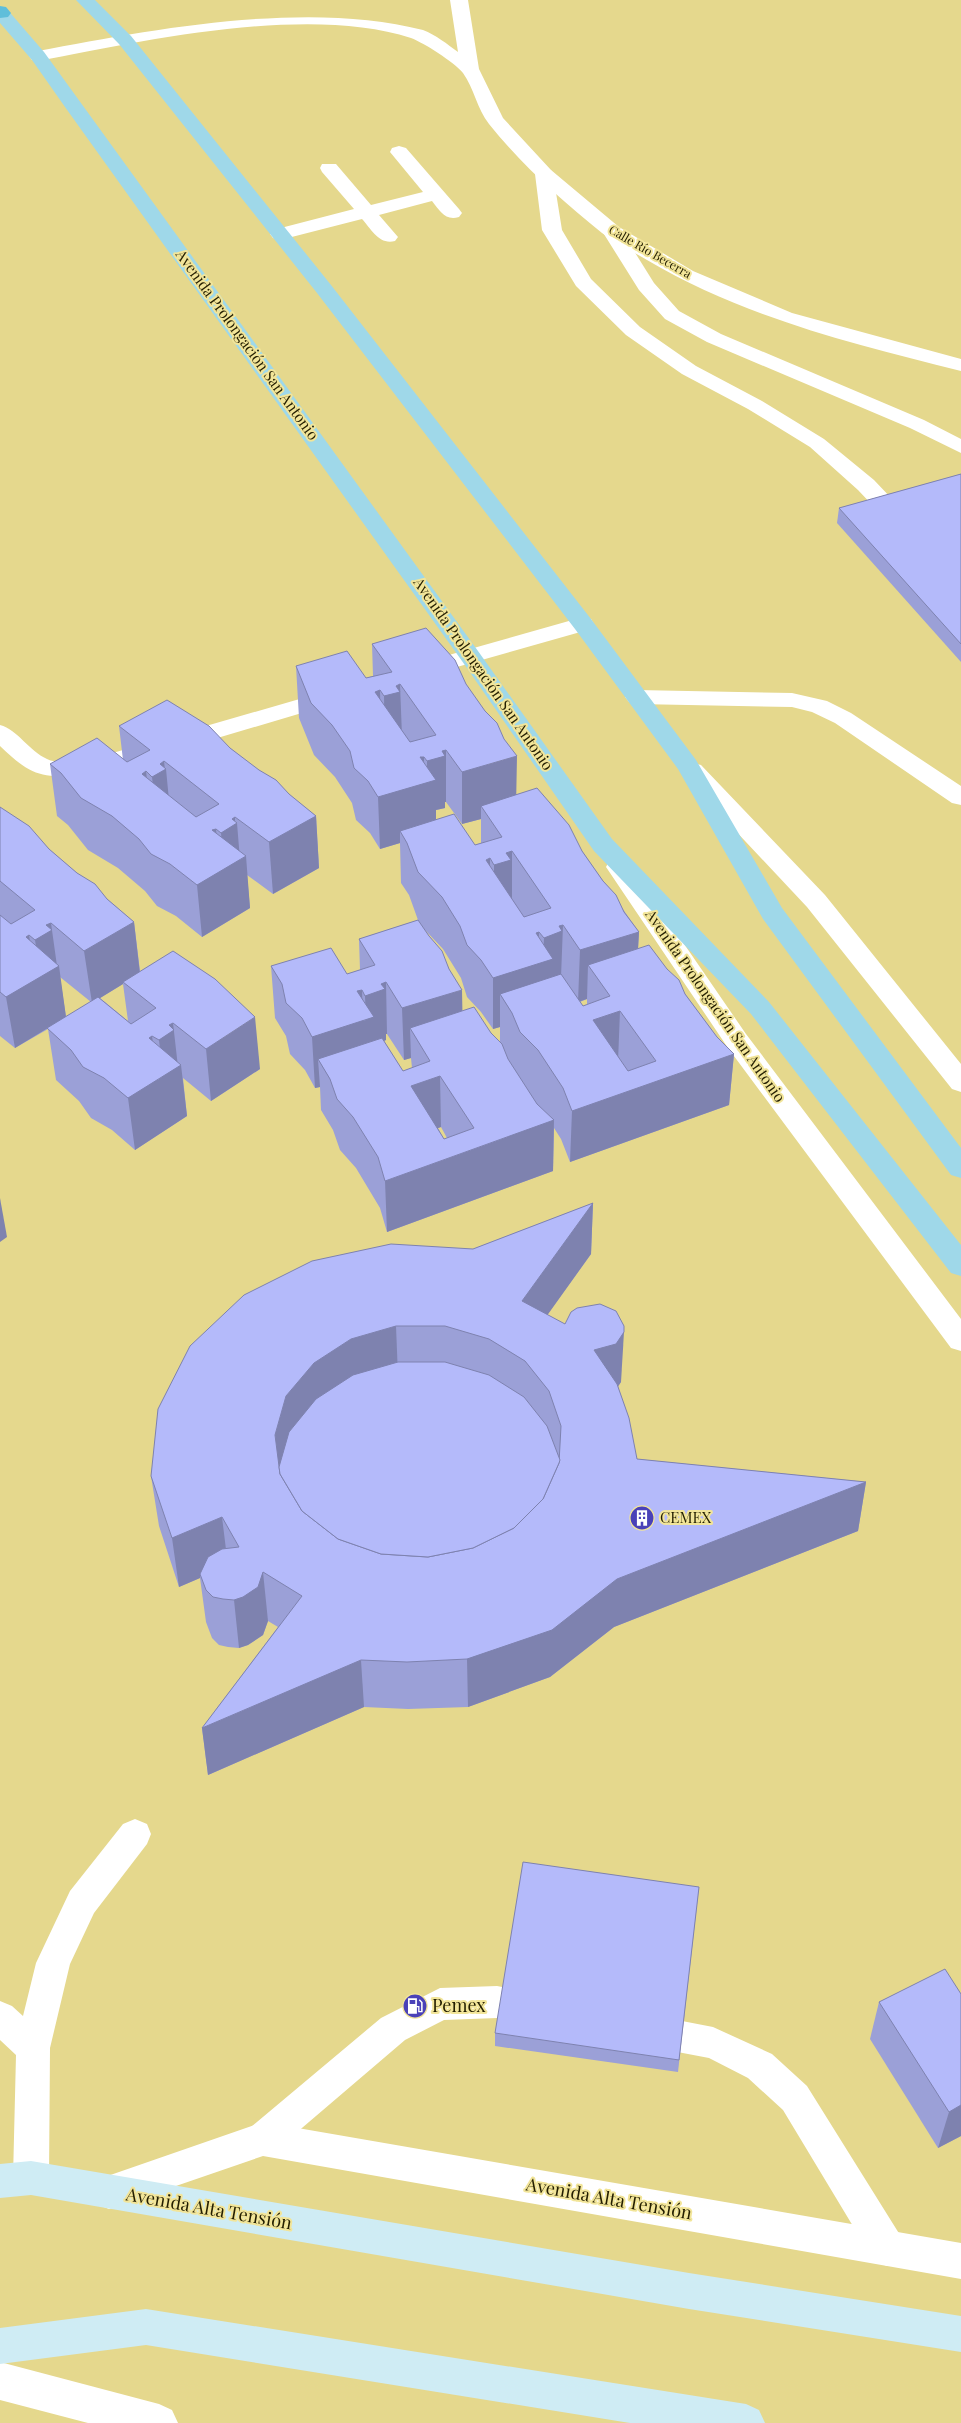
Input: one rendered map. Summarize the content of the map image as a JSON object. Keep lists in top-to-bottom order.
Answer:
{
  "streets": {
    "main road": ["Avenida Prolongación San Antonio", "Avenida Alta Tensión"],
    "street": ["Calle Río Becerra"]
  },
  "places": {
    "building": ["CEMEX"],
    "fuel station": ["Pemex"]
  }
}
